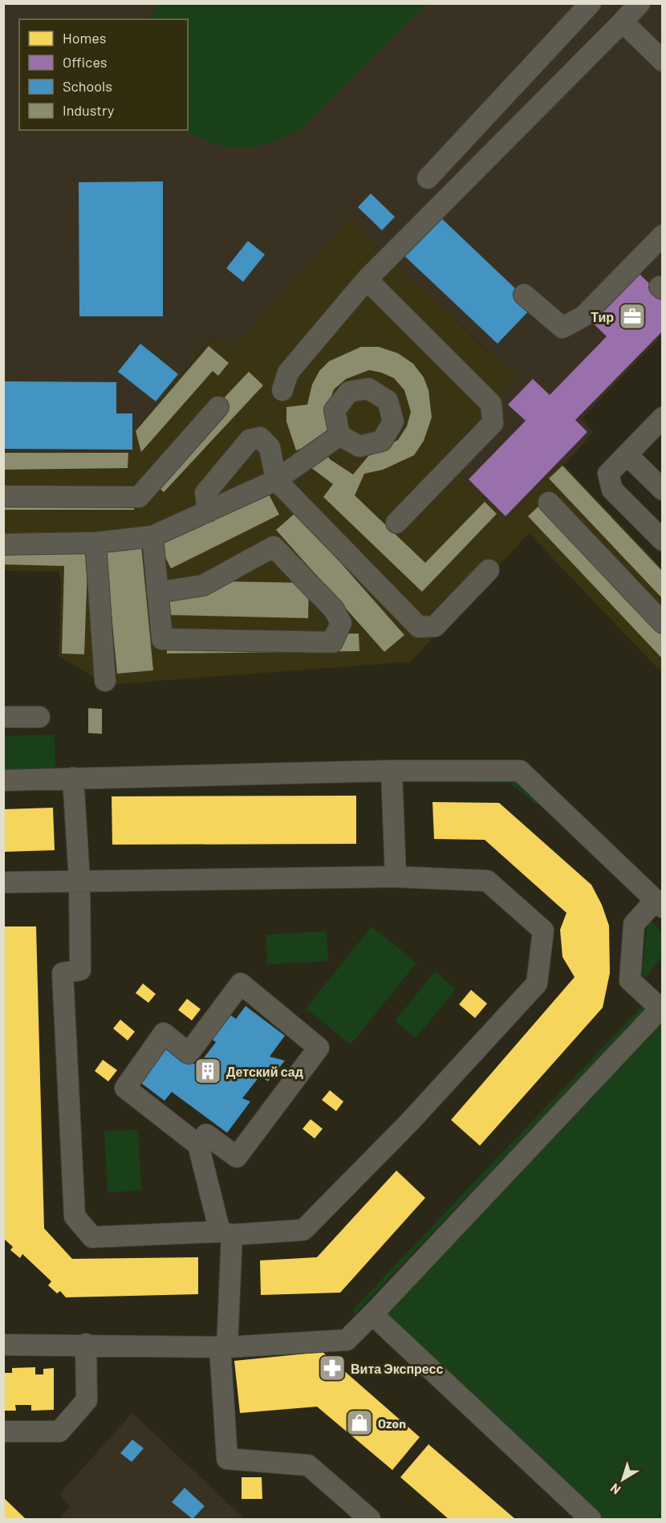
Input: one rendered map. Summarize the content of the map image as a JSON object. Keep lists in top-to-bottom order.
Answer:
{
  "places": {
    "office": ["Тир"],
    "building": ["Детский сад"],
    "pharmacy": ["Вита Экспресс"],
    "shop": ["Ozon"]
  },
  "legend": [
    "Homes",
    "Offices",
    "Schools",
    "Industry"
  ],
  "north": "bottom left"
}
